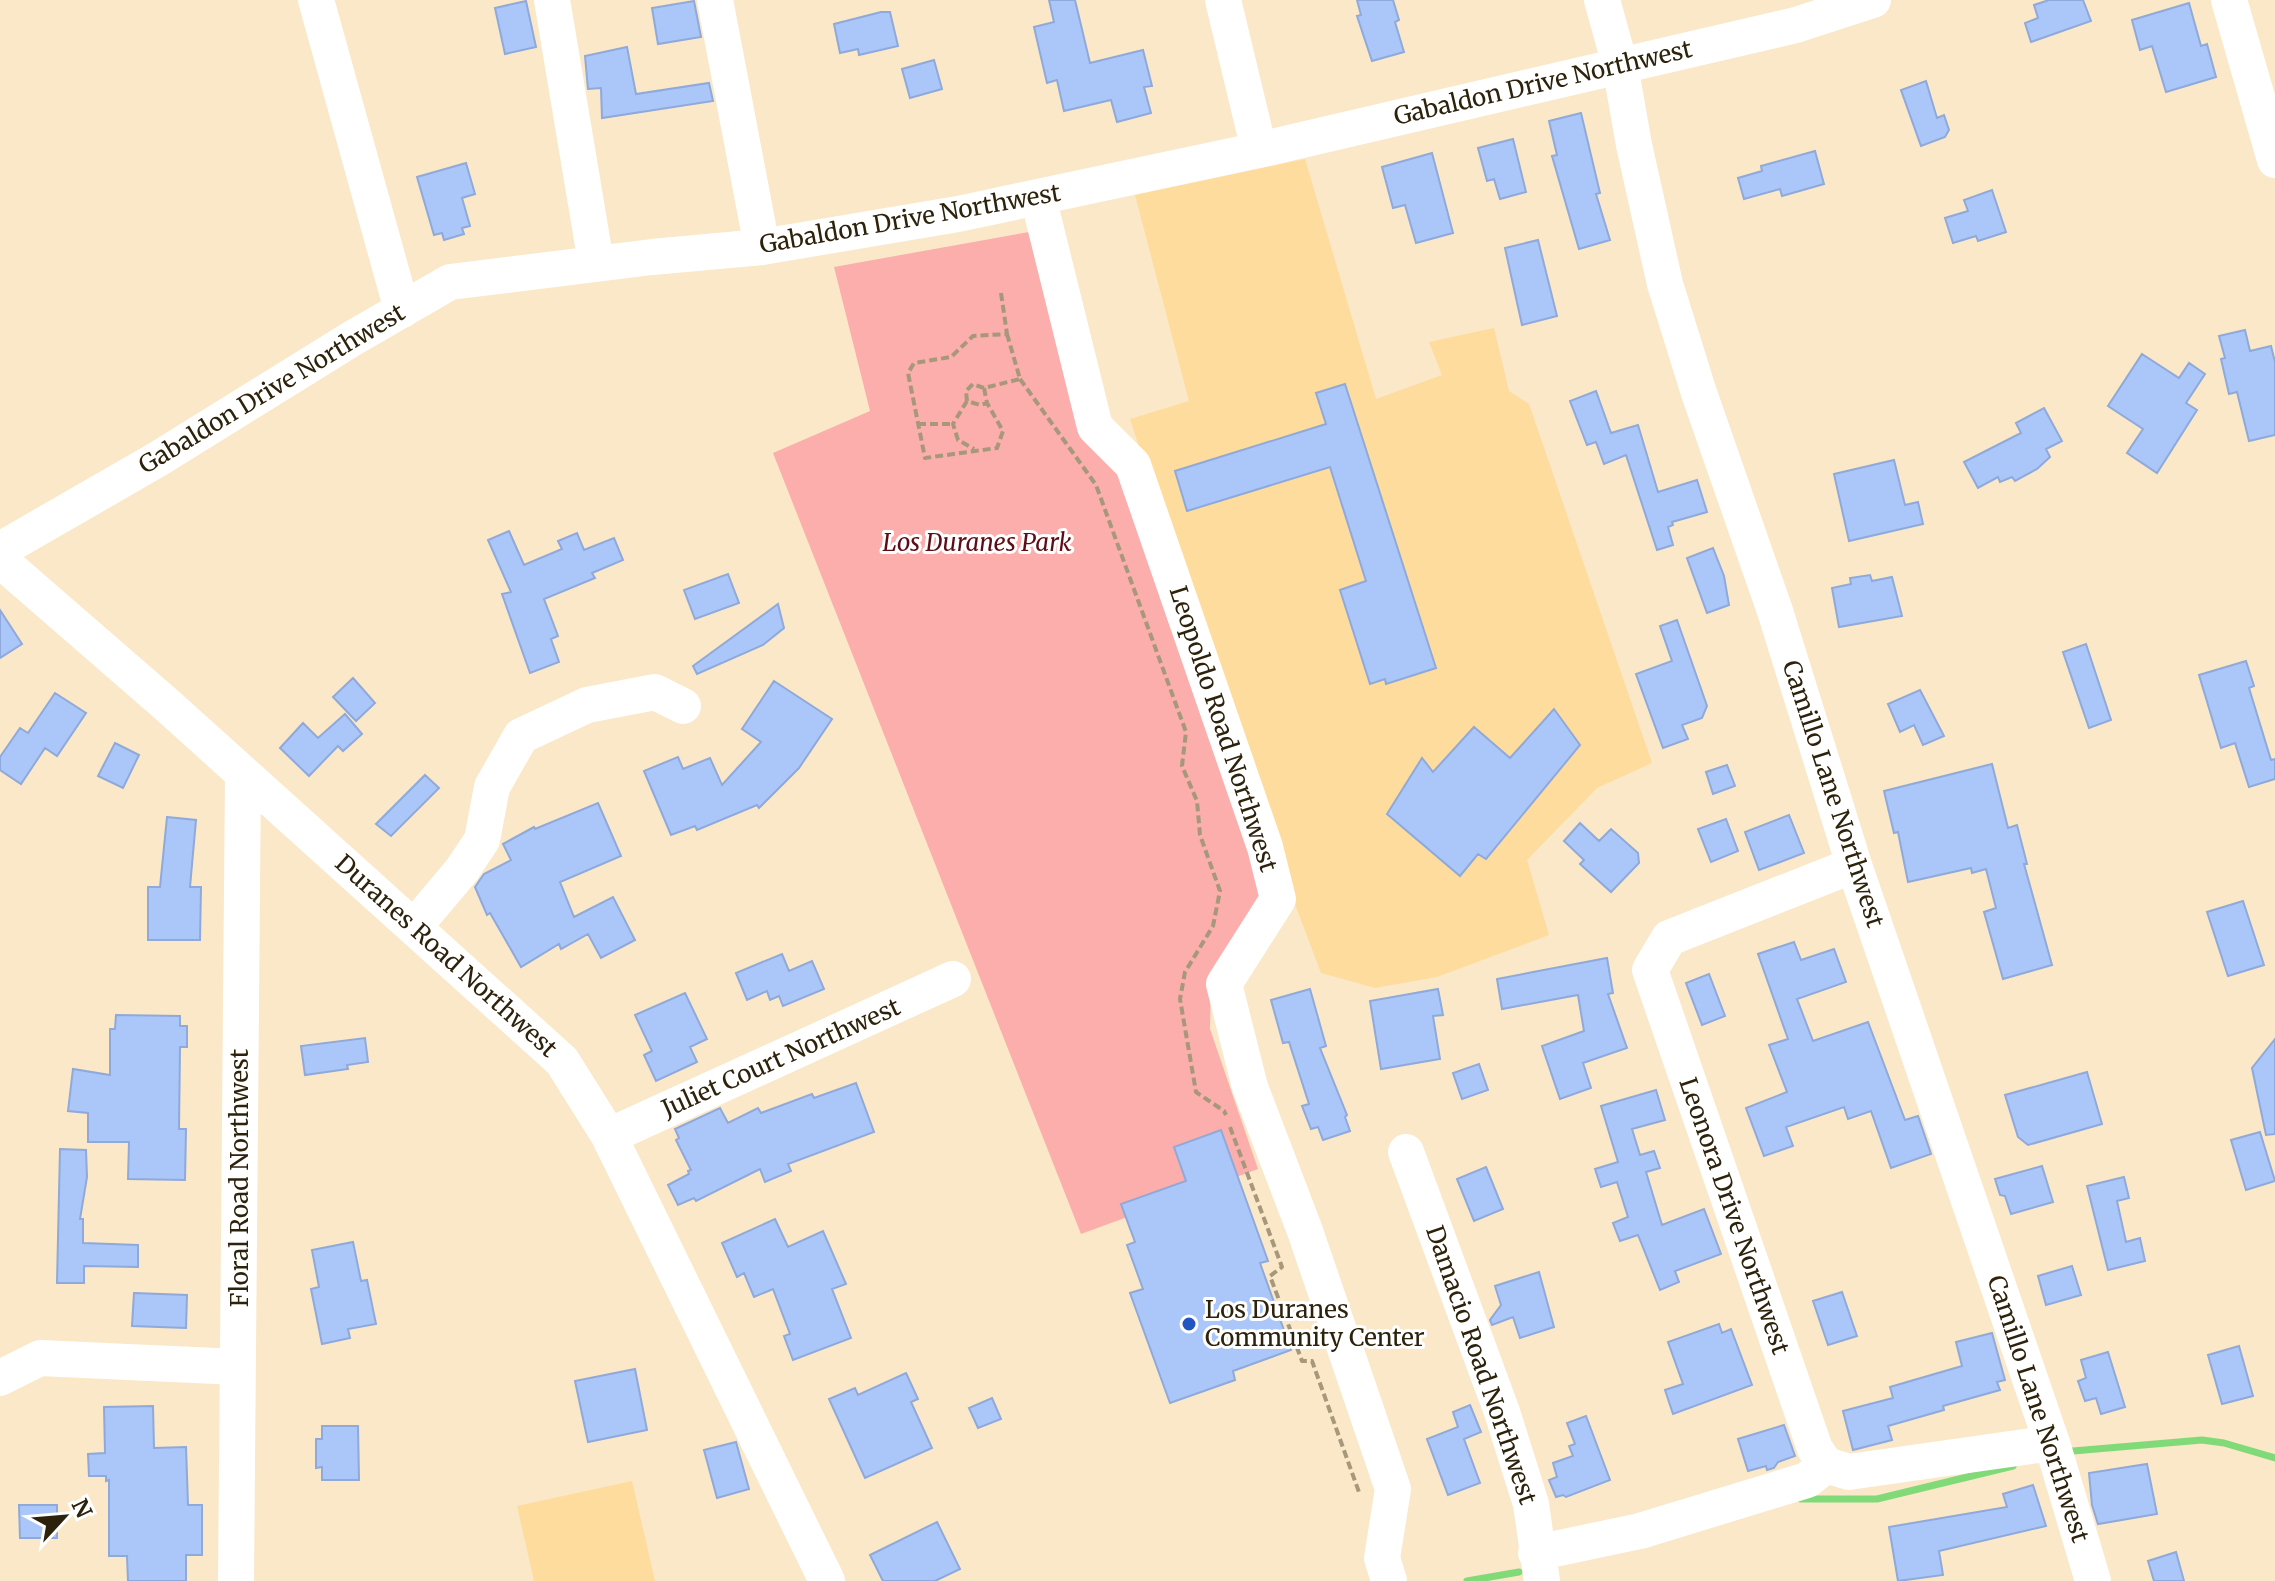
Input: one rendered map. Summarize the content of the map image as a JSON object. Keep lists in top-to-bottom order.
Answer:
{
  "streets": {
    "street": [
      "Gabaldon Drive Northwest",
      "Leopoldo Road Northwest",
      "Camillo Lane Northwest",
      "Duranes Road Northwest",
      "Juliet Court Northwest",
      "Floral Road Northwest",
      "Leonora Drive Northwest",
      "Damacio Road Northwest"
    ]
  },
  "crossings": [
    ["Gabaldon Drive Northwest", "Leopoldo Road Northwest"],
    ["Gabaldon Drive Northwest", "Camillo Lane Northwest"],
    ["Camillo Lane Northwest", "Leonora Drive Northwest"],
    ["Duranes Road Northwest", "Juliet Court Northwest"],
    ["Duranes Road Northwest", "Floral Road Northwest"]
  ],
  "parks": ["Los Duranes Park"],
  "places": ["Los Duranes Community Center"],
  "north": "top right"
}
